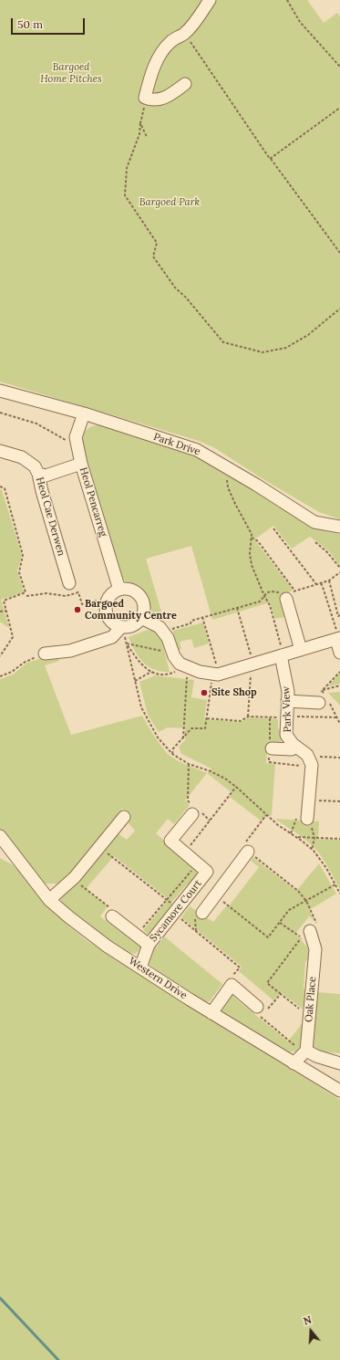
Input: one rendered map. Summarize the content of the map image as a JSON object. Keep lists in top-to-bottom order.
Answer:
{
  "streets": {
    "street": [
      "Park Drive",
      "Heol Pencarreg",
      "Heol Cae Derwen",
      "Park View",
      "Sycamore Court",
      "Western Drive",
      "Oak Place"
    ]
  },
  "crossings": [
    ["Park Drive", "Heol Pencarreg"],
    ["Sycamore Court", "Western Drive"]
  ],
  "parks": ["Bargoed Home Pitches", "Bargoed Park"],
  "places": ["Bargoed Community Centre", "Site Shop"],
  "scale_bar": "50 m",
  "north": "top"
}
